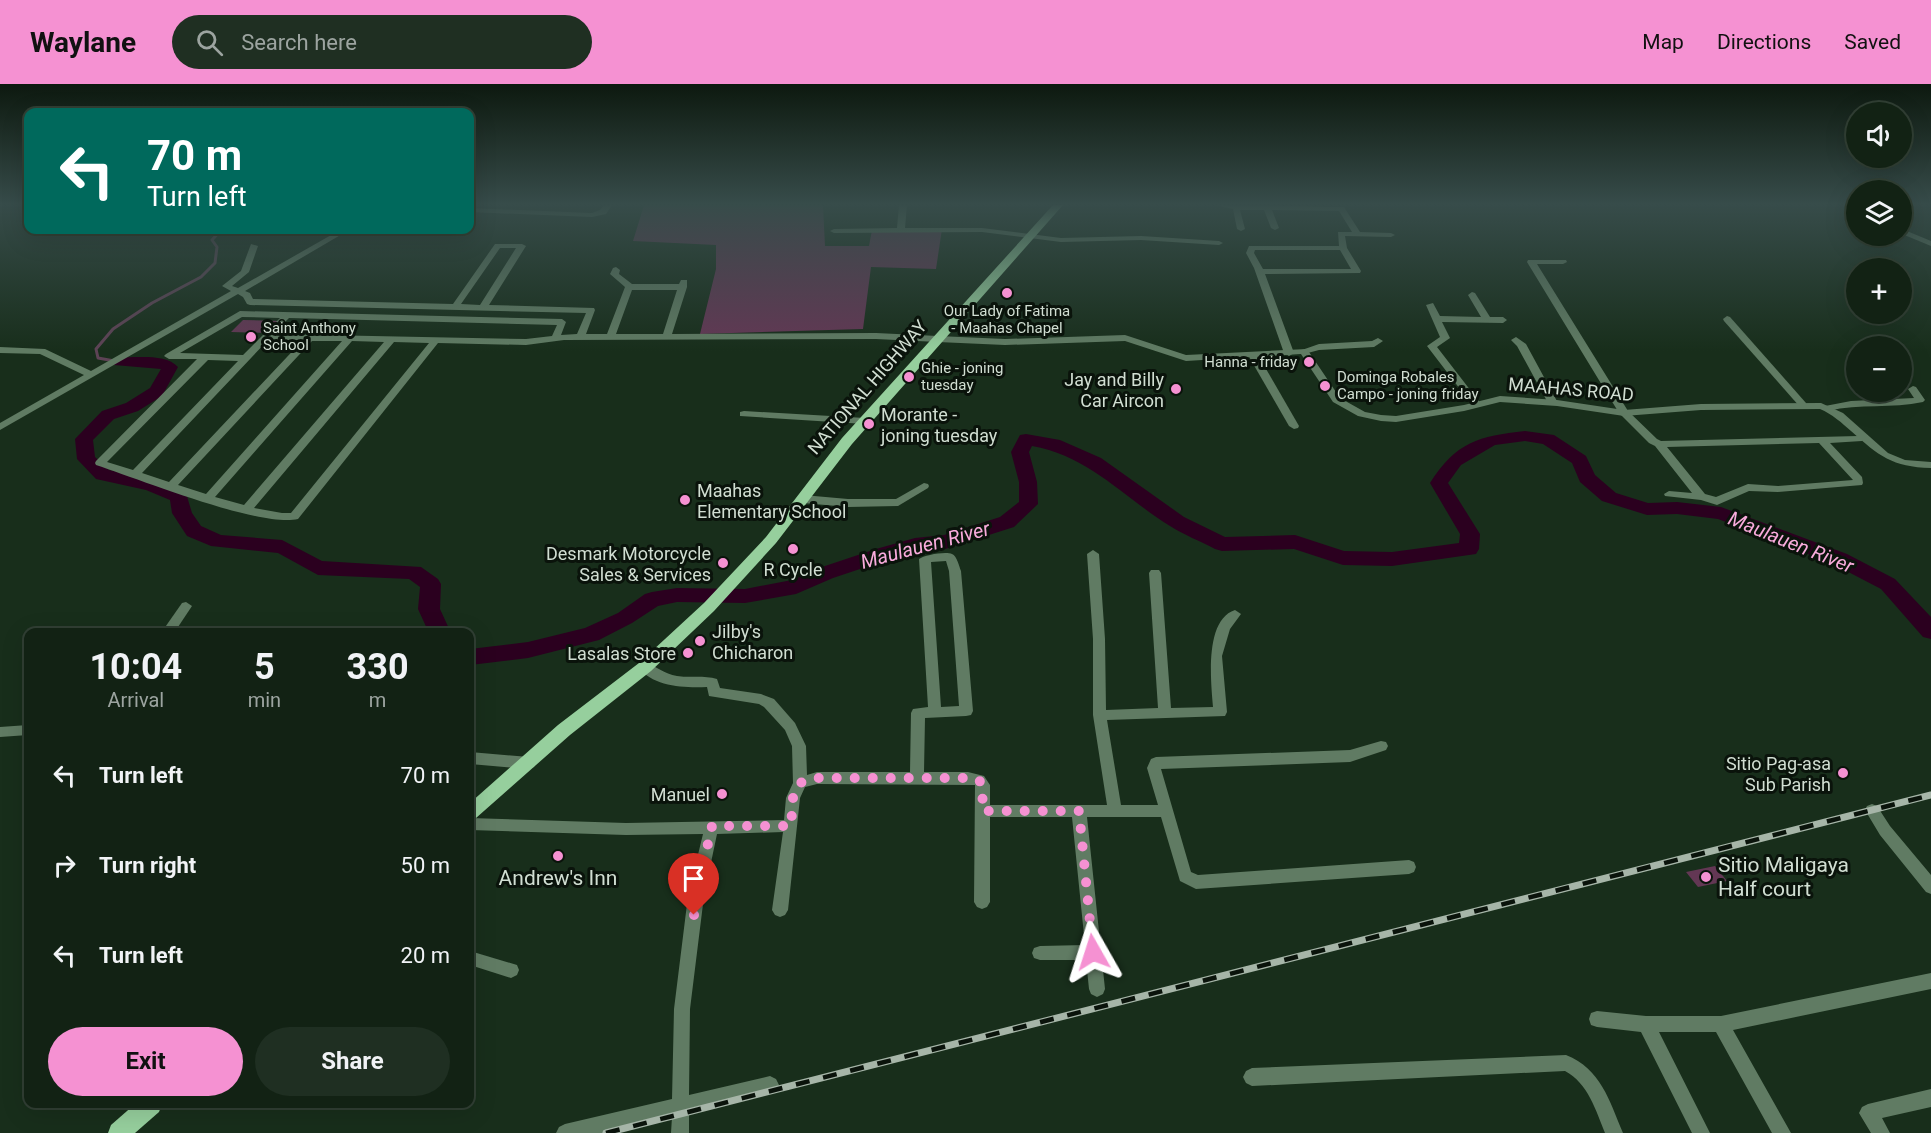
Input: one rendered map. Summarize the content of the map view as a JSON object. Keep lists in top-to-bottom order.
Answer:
{
  "streets": {
    "main road": ["NATIONAL HIGHWAY"],
    "street": ["MAAHAS ROAD"]
  },
  "water": ["Maulauen River"],
  "places": [
    "Our Lady of Fatima - Maahas Chapel",
    "Saint Anthony School",
    "Hanna - friday",
    "Ghie - joning tuesday",
    "Dominga Robales Campo - joning friday",
    "Jay and Billy Car Aircon",
    "Morante - joning tuesday",
    "Maahas Elementary School",
    "R Cycle",
    "Desmark Motorcycle Sales & Services",
    "Jilby's Chicharon",
    "Lasalas Store",
    "Sitio Pag-asa Sub Parish",
    "Manuel",
    "Andrew's Inn",
    "Sitio Maligaya Half court"
  ],
  "page": {
    "header": "Waylane",
    "search": "Search here",
    "nav": ["Map", "Directions", "Saved"],
    "map_buttons": ["+", "−"],
    "turn": ["70 m", "Turn left"],
    "eta": [
      "10:04",
      "Arrival",
      "5",
      "min",
      "330",
      "m"
    ],
    "list": [
      {
        "name": "Turn left",
        "value": "70 m"
      },
      {
        "name": "Turn right",
        "value": "50 m"
      },
      {
        "name": "Turn left",
        "value": "20 m"
      }
    ],
    "buttons": ["Exit", "Share"]
  }
}
